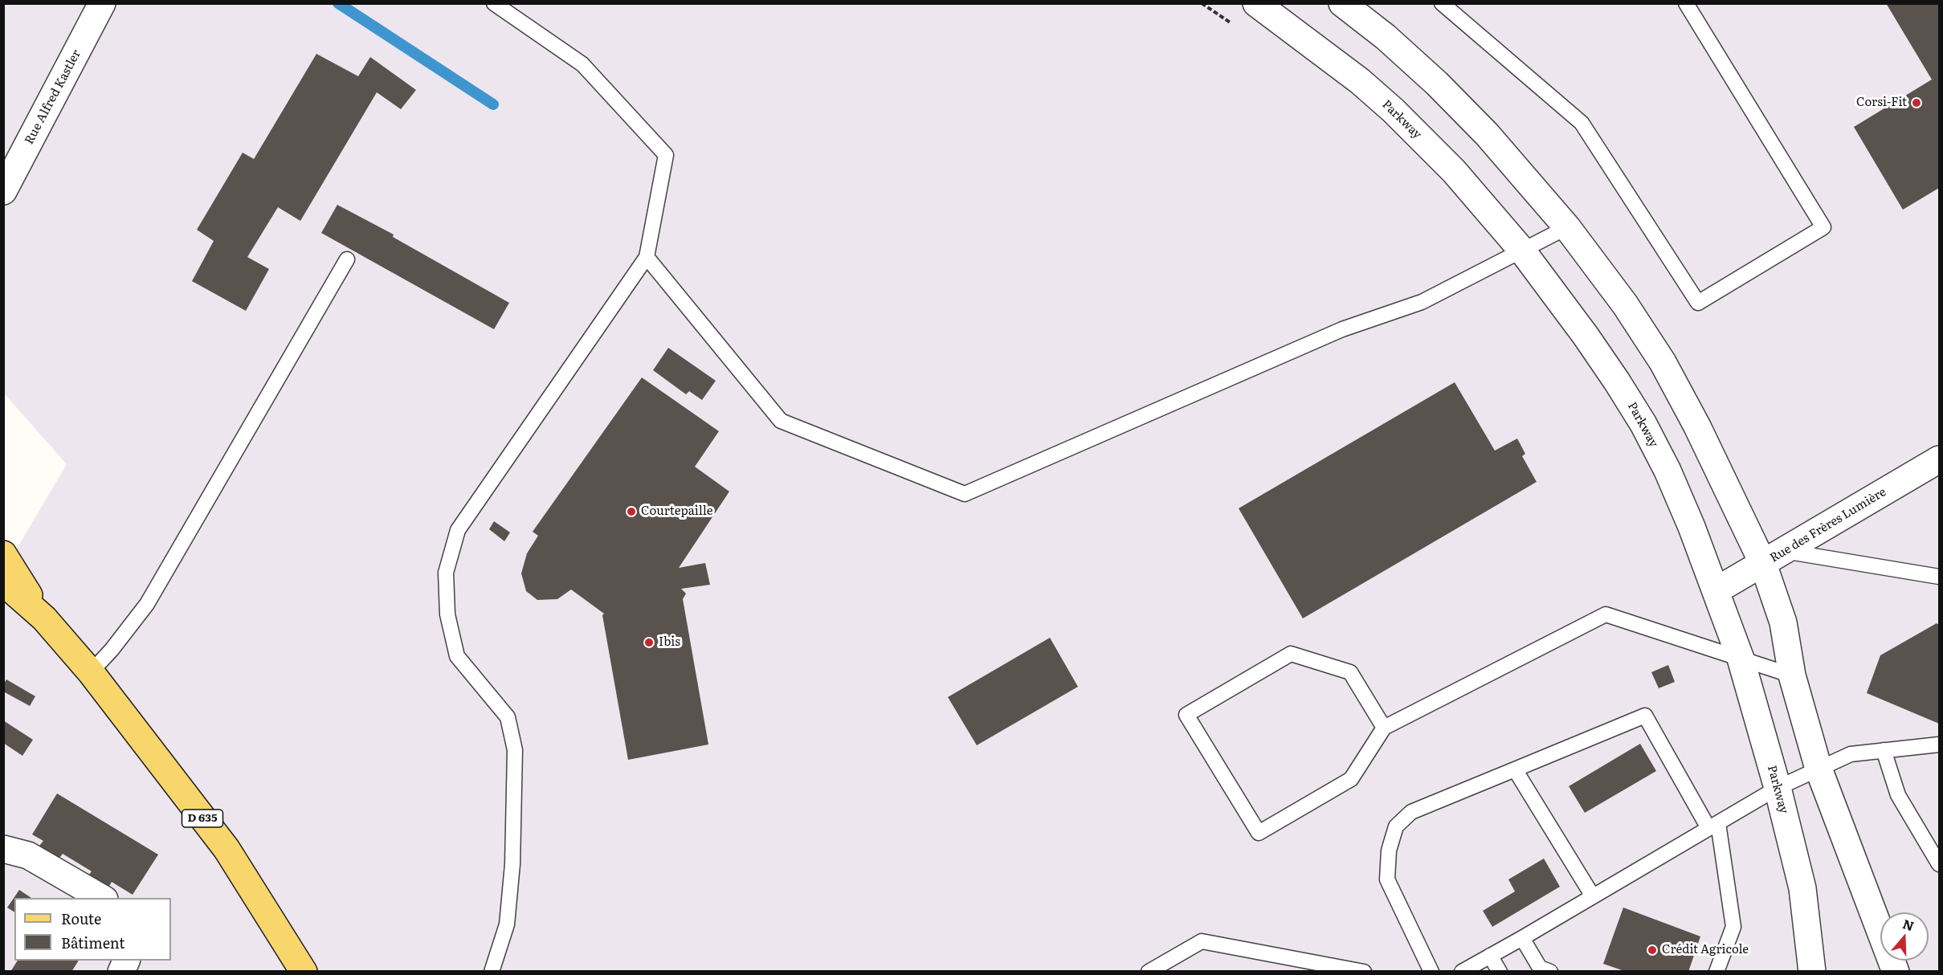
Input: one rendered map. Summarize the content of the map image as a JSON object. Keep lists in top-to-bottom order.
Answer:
{
  "streets": {
    "main road": ["D 635"],
    "street": ["Rue Alfred Kastler", "Parkway", "Rue des Frères Lumière"]
  },
  "crossings": [
    ["Parkway", "Rue des Frères Lumière"]
  ],
  "places": [
    "Corsi-Fit",
    "Courtepaille",
    "Ibis",
    "Crédit Agricole"
  ],
  "legend": ["Route", "Bâtiment"],
  "north": "top"
}
